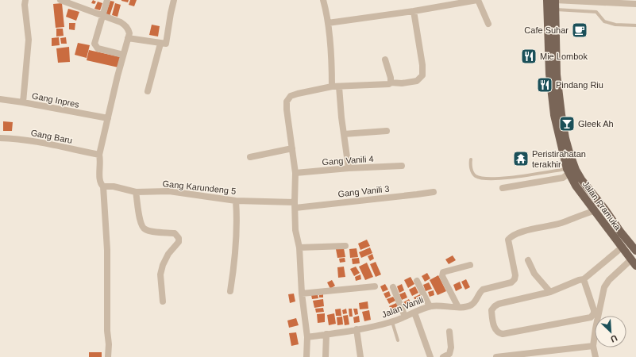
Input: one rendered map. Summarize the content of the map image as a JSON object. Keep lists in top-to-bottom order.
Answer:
{
  "streets": {
    "main road": ["Jalan Pramuka"],
    "street": [
      "Gang Inpres",
      "Gang Baru",
      "Gang Vanili 4",
      "Gang Karundeng 5",
      "Gang Vanili 3",
      "Jalan Vanili"
    ]
  },
  "crossings": [
    ["Gang Karundeng 5", "Gang Vanili 3"],
    ["Jalan Pramuka", "Jalan Vanili"]
  ],
  "places": {
    "cafe": ["Cafe Suhar"],
    "restaurant": ["Mie Lombok", "Pindang Riu"],
    "bar": ["Gleek Ah"],
    "temple": ["Peristirahatan terakhir"]
  },
  "north": "bottom right"
}
